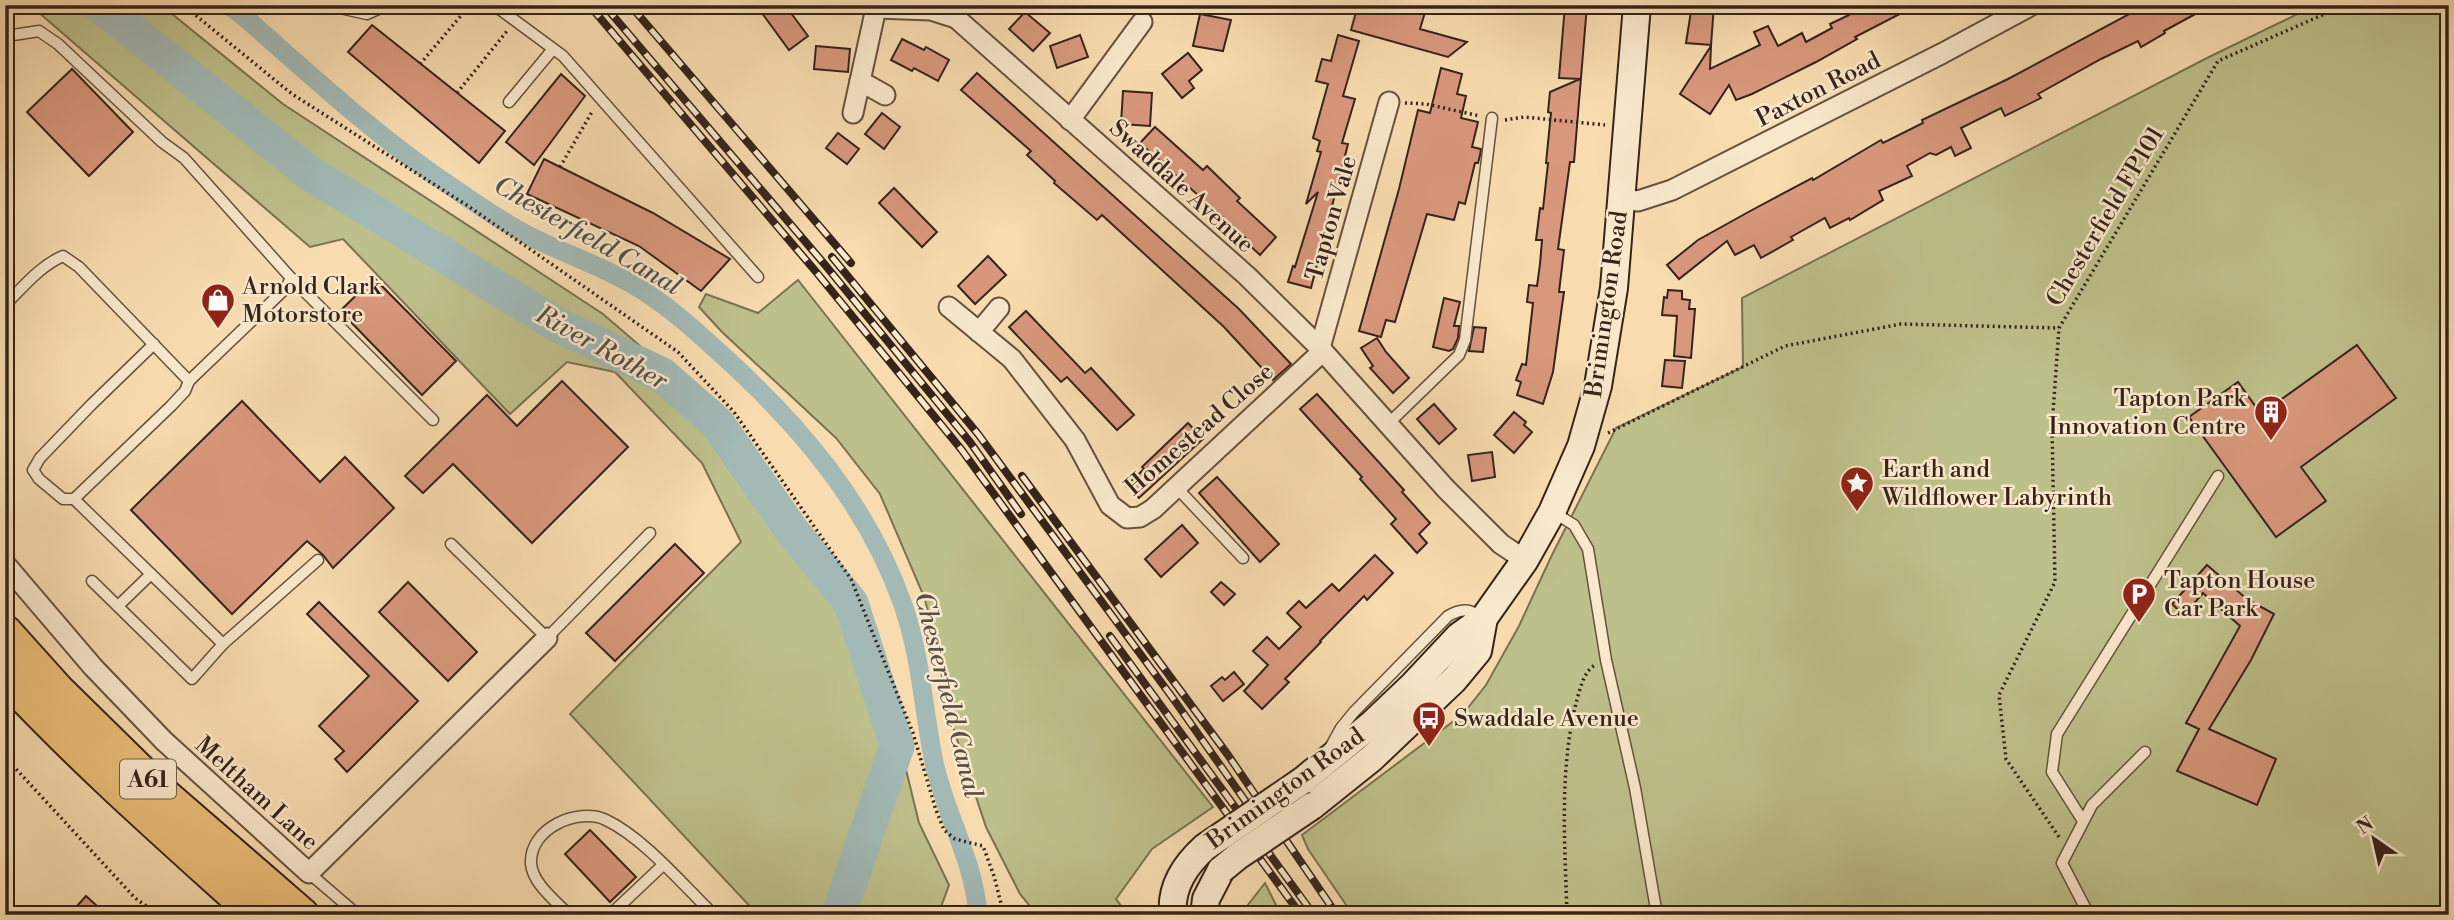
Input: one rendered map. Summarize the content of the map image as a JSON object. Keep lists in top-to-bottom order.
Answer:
{
  "streets": {
    "highway": ["A61"],
    "main road": ["Brimington Road"],
    "street": [
      "Paxton Road",
      "Swaddale Avenue",
      "Tapton Vale",
      "Homestead Close",
      "Meltham Lane"
    ],
    "path": ["Chesterfield FP101"]
  },
  "crossings": [
    ["Paxton Road", "Brimington Road"],
    ["Swaddale Avenue", "Tapton Vale"],
    ["Swaddale Avenue", "Brimington Road"],
    ["Swaddale Avenue", "Homestead Close"],
    ["Chesterfield FP101", "Brimington Road"],
    ["Tapton Vale", "Homestead Close"]
  ],
  "water": ["Chesterfield Canal", "River Rother"],
  "places": {
    "shop": ["Arnold Clark Motorstore"],
    "building": ["Tapton Park Innovation Centre"],
    "place": ["Earth and Wildflower Labyrinth"],
    "parking": ["Tapton House Car Park"],
    "bus stop": ["Swaddale Avenue"]
  },
  "north": "top left"
}
